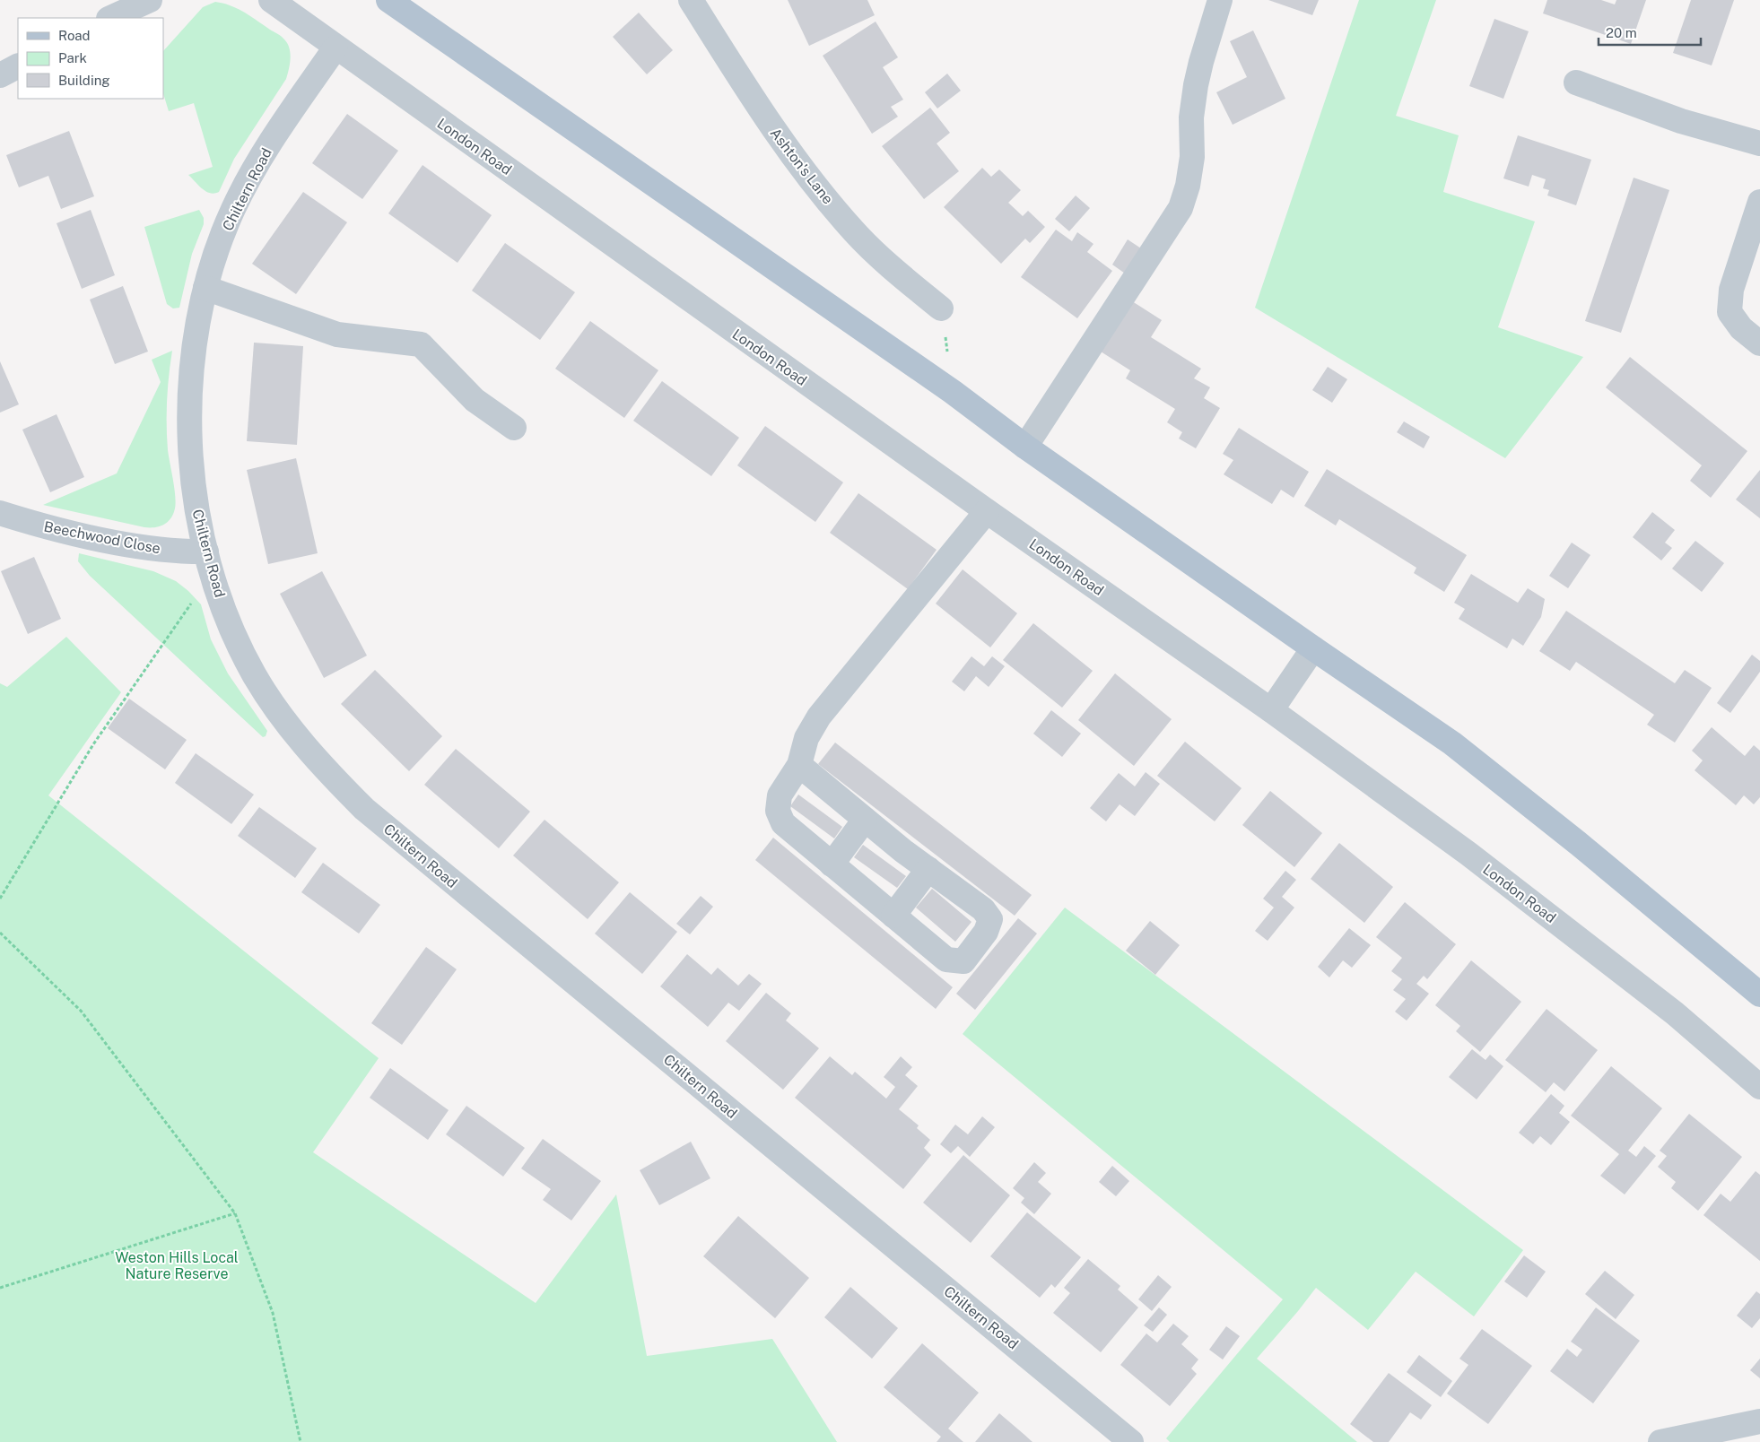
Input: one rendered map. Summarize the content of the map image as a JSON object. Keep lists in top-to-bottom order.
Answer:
{
  "streets": {
    "street": [
      "London Road",
      "Ashton's Lane",
      "Chiltern Road",
      "Beechwood Close"
    ]
  },
  "crossings": [
    ["London Road", "Chiltern Road"],
    ["Chiltern Road", "Beechwood Close"]
  ],
  "parks": ["Weston Hills Local Nature Reserve"],
  "legend": ["Road", "Park", "Building"],
  "scale_bar": "20 m"
}
